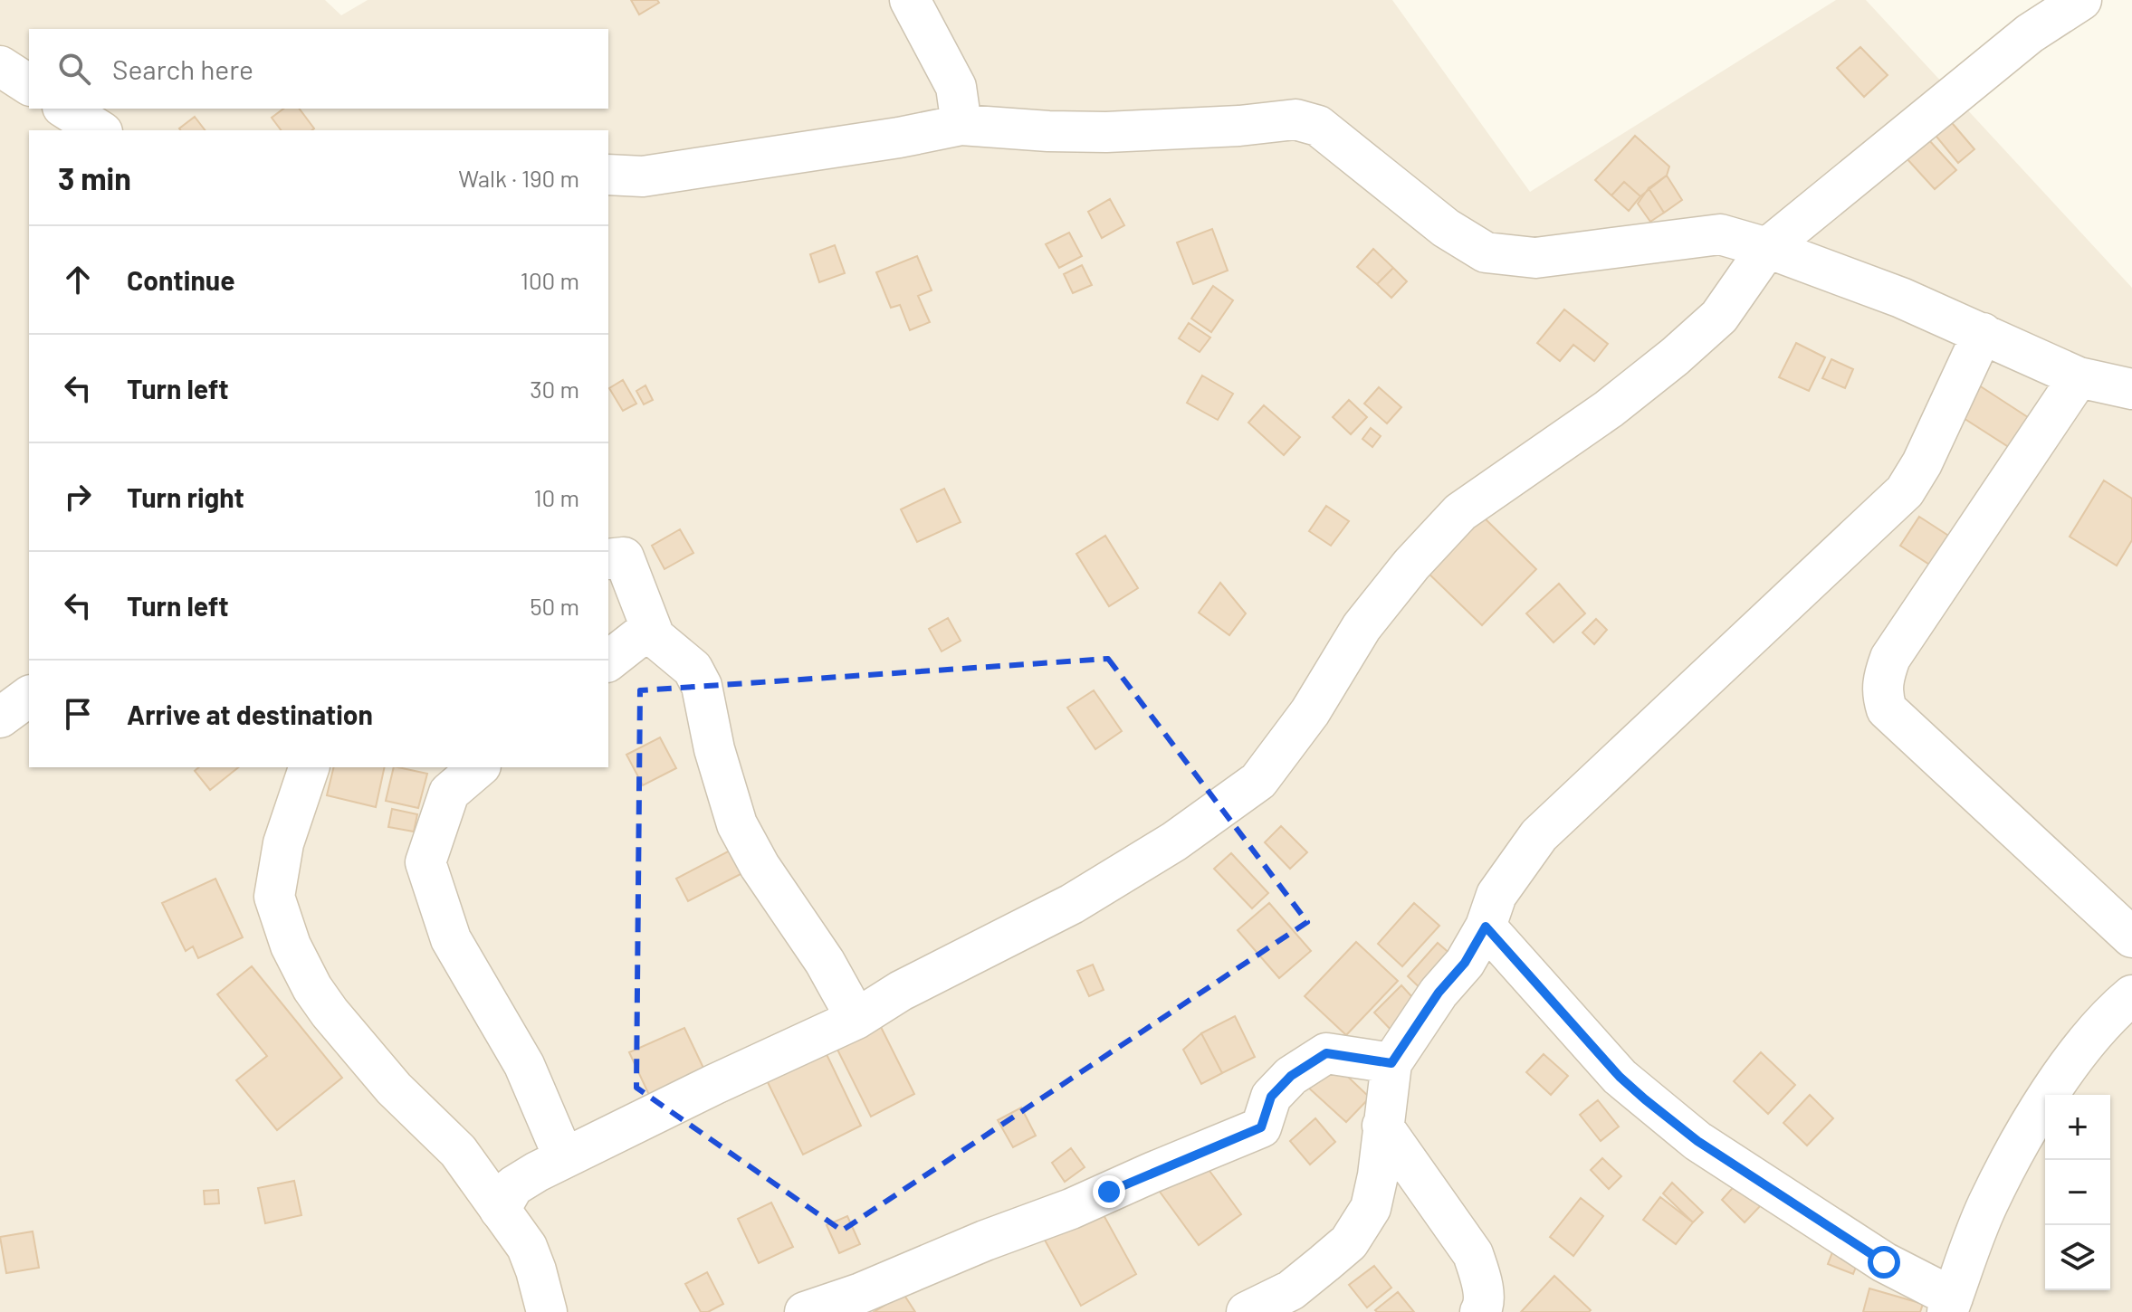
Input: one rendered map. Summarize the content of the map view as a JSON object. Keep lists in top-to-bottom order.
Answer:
{
  "page": {
    "search": "Search here",
    "heading": ["3 min", "Walk · 190 m"],
    "list": [
      ["Continue", "100 m"],
      ["Turn left", "30 m"],
      ["Turn right", "10 m"],
      ["Turn left", "50 m"],
      "Arrive at destination"
    ],
    "map_buttons": ["+", "−"]
  }
}
